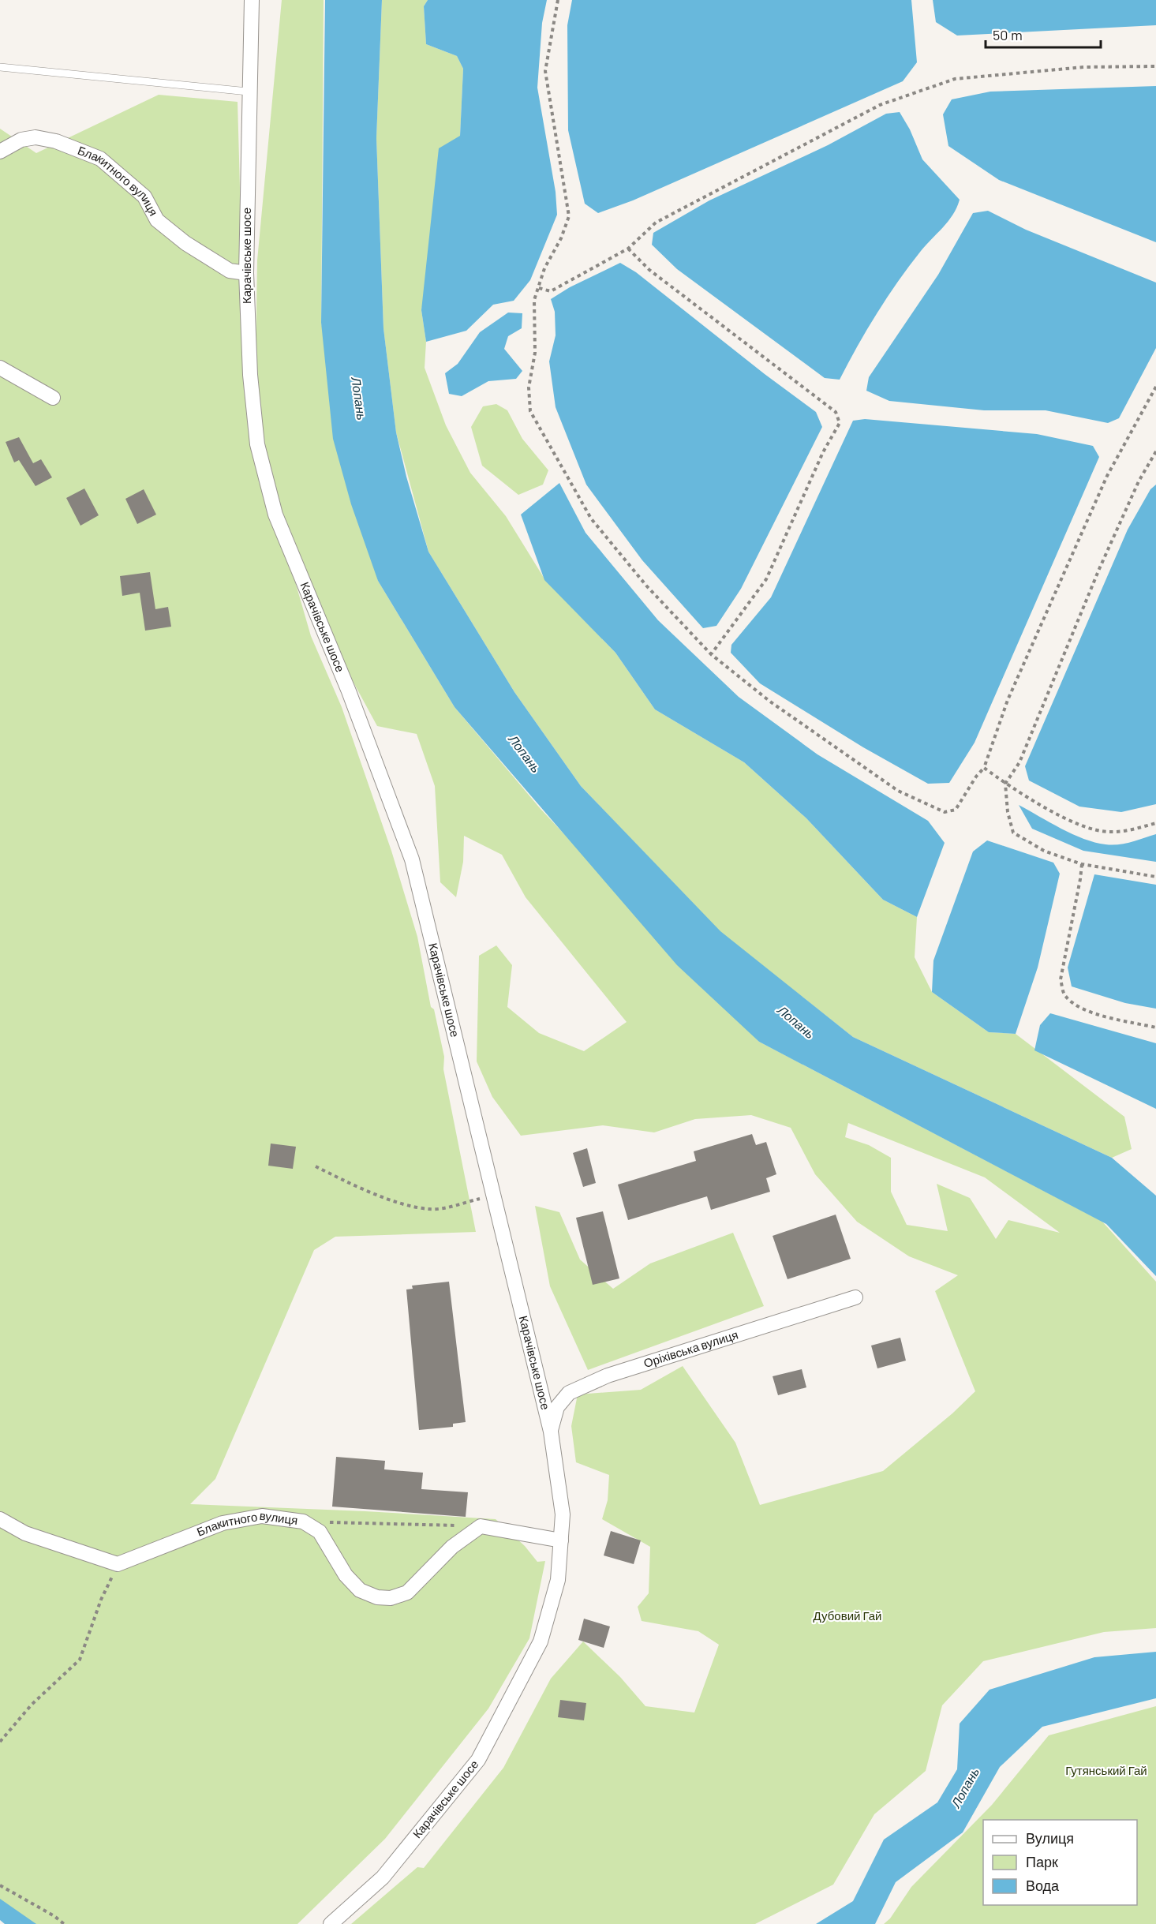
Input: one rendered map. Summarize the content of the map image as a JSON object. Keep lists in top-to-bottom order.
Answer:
{
  "streets": {
    "street": ["Блакитного вулиця", "Карачівське шосе", "Оріхівська вулиця"]
  },
  "crossings": [
    ["Блакитного вулиця", "Карачівське шосе"],
    ["Карачівське шосе", "Оріхівська вулиця"]
  ],
  "water": ["Лопань"],
  "parks": ["Дубовий Гай", "Гутянський Гай"],
  "legend": ["Вулиця", "Парк", "Вода"],
  "scale_bar": "50 m"
}
